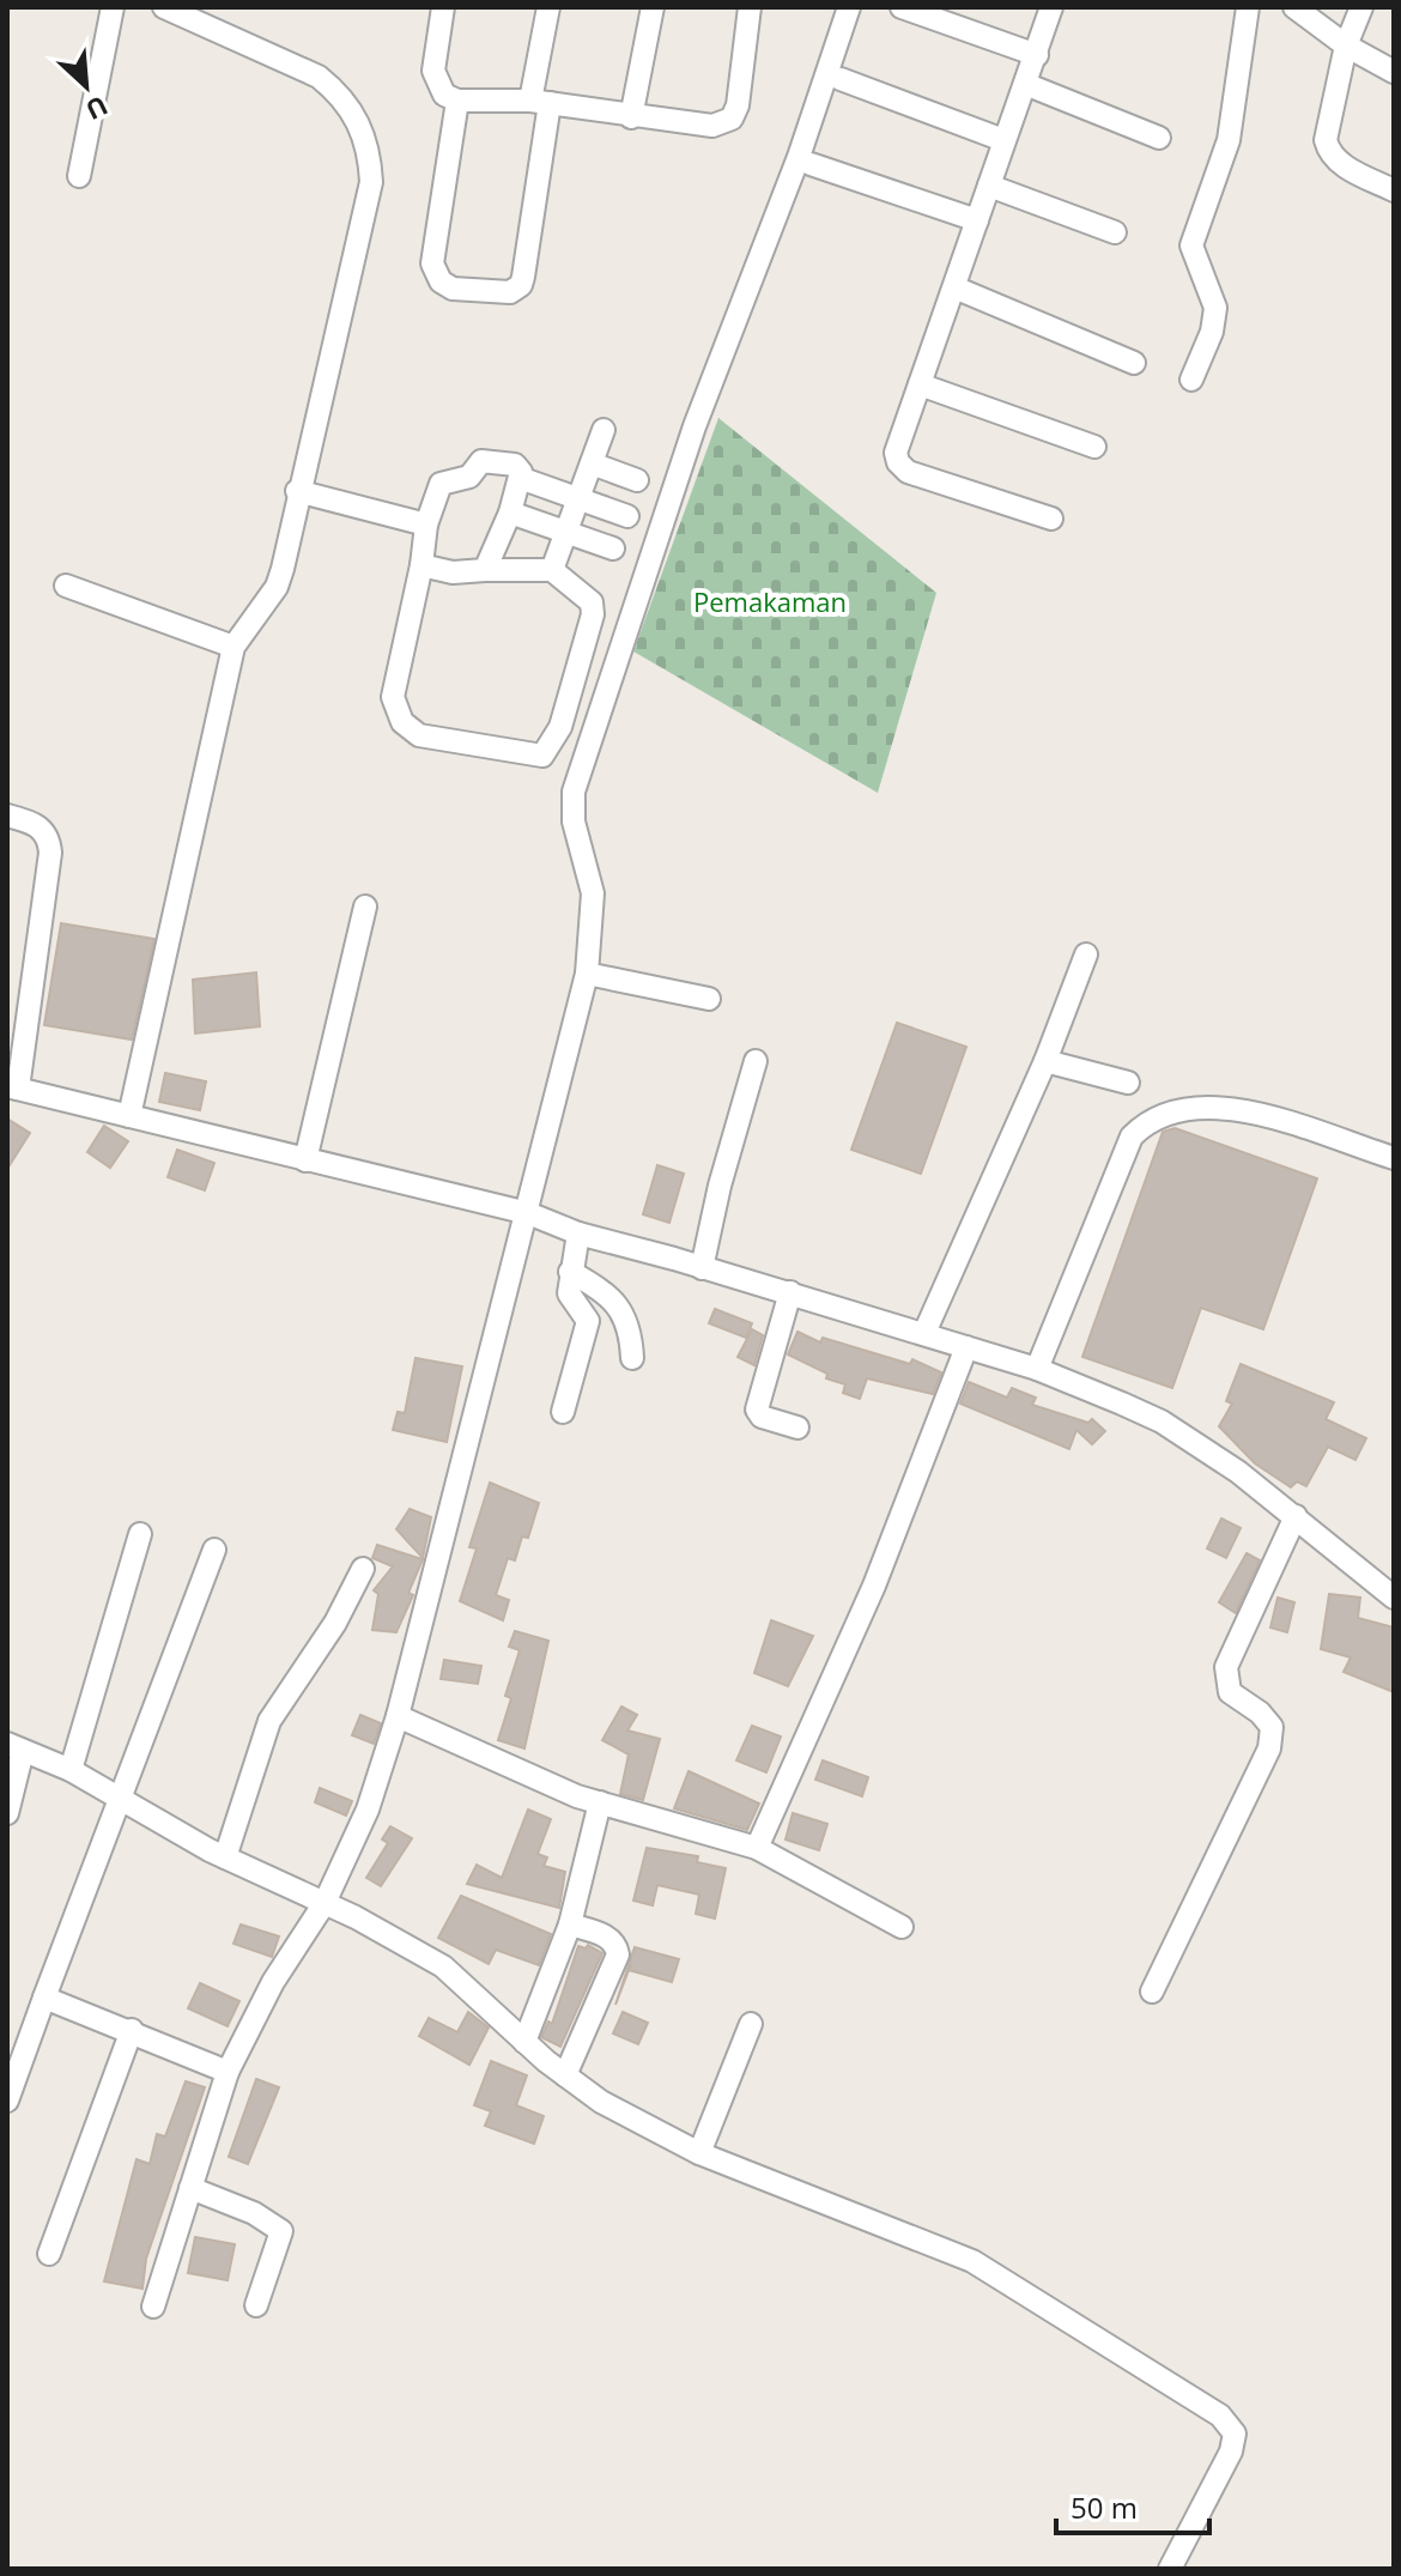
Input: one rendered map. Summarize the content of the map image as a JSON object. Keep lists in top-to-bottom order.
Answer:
{
  "parks": ["Pemakaman"],
  "scale_bar": "50 m",
  "north": "bottom right"
}
